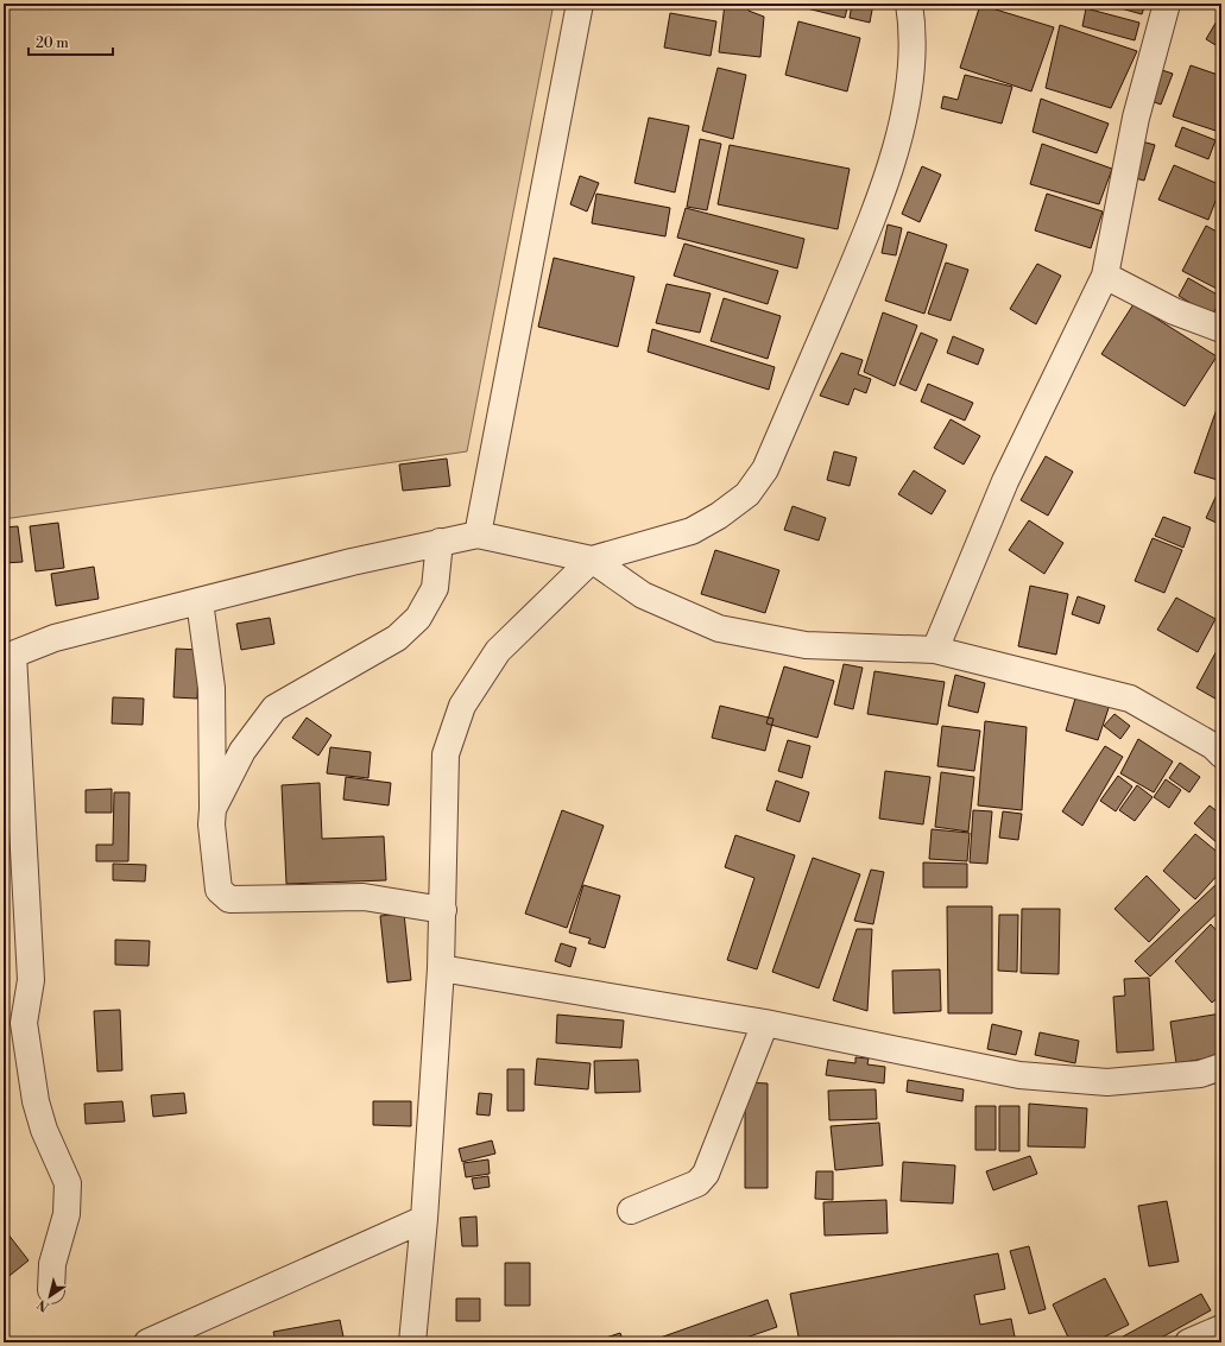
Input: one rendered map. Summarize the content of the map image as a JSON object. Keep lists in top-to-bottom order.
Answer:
{
  "scale_bar": "20 m",
  "north": "bottom left"
}
